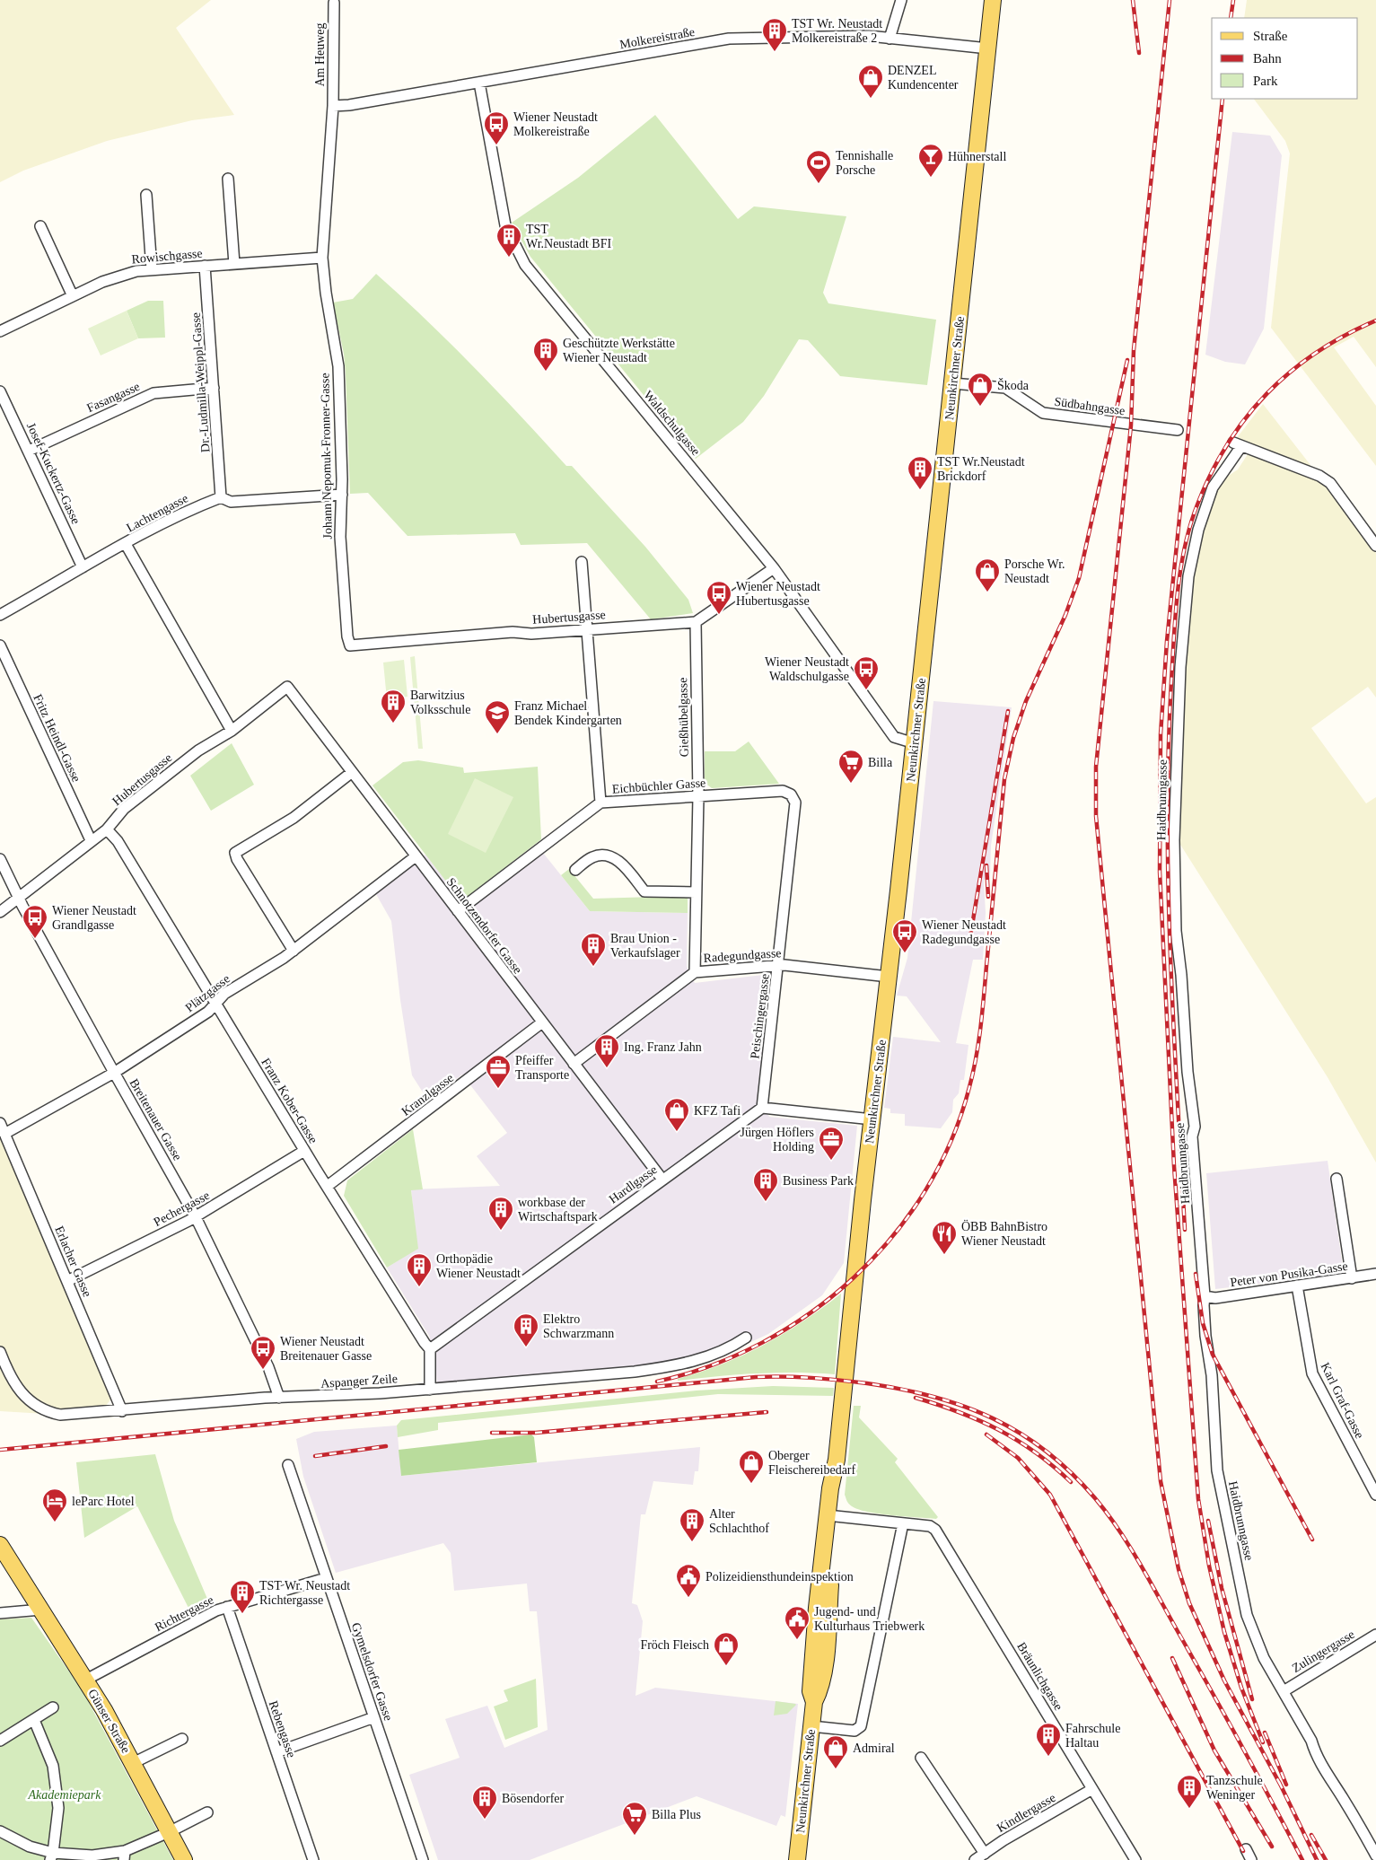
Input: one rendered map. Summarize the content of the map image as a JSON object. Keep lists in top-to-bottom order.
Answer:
{
  "streets": {
    "main road": ["Neunkirchner Straße", "Günser Straße"],
    "street": [
      "Molkereistraße",
      "Am Heuweg",
      "Rowischgasse",
      "Dr.-Ludmilla-Weippl-Gasse",
      "Fasangasse",
      "Südbahngasse",
      "Waldschulgasse",
      "Johann Nepomuk-Fronner-Gasse",
      "Josef-Kuckertz-Gasse",
      "Lachtengasse",
      "Hubertusgasse",
      "Gießhübelgasse",
      "Fritz Heindl-Gasse",
      "Eichbüchler Gasse",
      "Haidbrunngasse",
      "Schnotzendorfer Gasse",
      "Radegundgasse",
      "Plätzgasse",
      "Peischingergasse",
      "Kranzlgasse",
      "Franz Kober-Gasse",
      "Breitenauer Gasse",
      "Hardlgasse",
      "Pechergasse",
      "Erlacher Gasse",
      "Peter von Pusika-Gasse",
      "Aspanger Zeile",
      "Karl Graf-Gasse",
      "Richtergasse",
      "Zulingergasse",
      "Gymelsdorfer Gasse",
      "Bräunlichgasse",
      "Rebengasse",
      "Kindlergasse"
    ]
  },
  "crossings": [
    ["Molkereistraße", "Am Heuweg"],
    ["Molkereistraße", "Neunkirchner Straße"],
    ["Molkereistraße", "Waldschulgasse"],
    ["Molkereistraße", "Johann Nepomuk-Fronner-Gasse"],
    ["Am Heuweg", "Johann Nepomuk-Fronner-Gasse"],
    ["Rowischgasse", "Dr.-Ludmilla-Weippl-Gasse"],
    ["Rowischgasse", "Johann Nepomuk-Fronner-Gasse"],
    ["Neunkirchner Straße", "Südbahngasse"],
    ["Neunkirchner Straße", "Waldschulgasse"],
    ["Neunkirchner Straße", "Radegundgasse"],
    ["Dr.-Ludmilla-Weippl-Gasse", "Fasangasse"],
    ["Dr.-Ludmilla-Weippl-Gasse", "Lachtengasse"],
    ["Fasangasse", "Josef-Kuckertz-Gasse"],
    ["Johann Nepomuk-Fronner-Gasse", "Hubertusgasse"],
    ["Josef-Kuckertz-Gasse", "Lachtengasse"],
    ["Hubertusgasse", "Gießhübelgasse"],
    ["Hubertusgasse", "Fritz Heindl-Gasse"],
    ["Hubertusgasse", "Schnotzendorfer Gasse"],
    ["Hubertusgasse", "Franz Kober-Gasse"],
    ["Hubertusgasse", "Breitenauer Gasse"],
    ["Gießhübelgasse", "Eichbüchler Gasse"],
    ["Gießhübelgasse", "Radegundgasse"],
    ["Eichbüchler Gasse", "Schnotzendorfer Gasse"],
    ["Eichbüchler Gasse", "Peischingergasse"],
    ["Haidbrunngasse", "Peter von Pusika-Gasse"],
    ["Haidbrunngasse", "Zulingergasse"],
    ["Schnotzendorfer Gasse", "Radegundgasse"],
    ["Schnotzendorfer Gasse", "Plätzgasse"],
    ["Schnotzendorfer Gasse", "Kranzlgasse"],
    ["Schnotzendorfer Gasse", "Hardlgasse"],
    ["Radegundgasse", "Peischingergasse"],
    ["Plätzgasse", "Franz Kober-Gasse"],
    ["Plätzgasse", "Breitenauer Gasse"],
    ["Plätzgasse", "Erlacher Gasse"],
    ["Peischingergasse", "Hardlgasse"],
    ["Kranzlgasse", "Franz Kober-Gasse"],
    ["Franz Kober-Gasse", "Hardlgasse"],
    ["Franz Kober-Gasse", "Pechergasse"],
    ["Breitenauer Gasse", "Pechergasse"],
    ["Breitenauer Gasse", "Aspanger Zeile"],
    ["Pechergasse", "Erlacher Gasse"],
    ["Erlacher Gasse", "Aspanger Zeile"],
    ["Peter von Pusika-Gasse", "Karl Graf-Gasse"],
    ["Richtergasse", "Gymelsdorfer Gasse"],
    ["Richtergasse", "Günser Straße"],
    ["Richtergasse", "Rebengasse"],
    ["Bräunlichgasse", "Kindlergasse"]
  ],
  "parks": ["Akademiepark"],
  "places": {
    "building": [
      "TST Wr. Neustadt Molkereistraße 2",
      "TST Wr.Neustadt BFI",
      "Geschützte Werkstätte Wiener Neustadt",
      "TST Wr.Neustadt Brickdorf",
      "Barwitzius Volksschule",
      "Brau Union - Verkaufslager",
      "Ing. Franz Jahn",
      "Business Park",
      "workbase der Wirtschaftspark",
      "Orthopädie Wiener Neustadt",
      "Elektro Schwarzmann",
      "Alter Schlachthof",
      "TST Wr. Neustadt Richtergasse",
      "Fahrschule Haltau",
      "Tanzschule Weninger",
      "Bösendorfer"
    ],
    "shop": [
      "DENZEL Kundencenter",
      "Škoda",
      "Porsche Wr. Neustadt",
      "KFZ Tafi",
      "Oberger Fleischereibedarf",
      "Fröch Fleisch",
      "Admiral"
    ],
    "bus stop": [
      "Wiener Neustadt Molkereistraße",
      "Wiener Neustadt Hubertusgasse",
      "Wiener Neustadt Waldschulgasse",
      "Wiener Neustadt Grandlgasse",
      "Wiener Neustadt Radegundgasse",
      "Wiener Neustadt Breitenauer Gasse"
    ],
    "bar": ["Hühnerstall"],
    "sports": ["Tennishalle Porsche"],
    "school or university": ["Franz Michael Bendek Kindergarten"],
    "supermarket": ["Billa", "Billa Plus"],
    "office": ["Pfeiffer Transporte", "Jürgen Höflers Holding"],
    "restaurant": ["ÖBB BahnBistro Wiener Neustadt"],
    "hotel": ["leParc Hotel"],
    "public building": ["Polizeidiensthundeinspektion", "Jugend- und Kulturhaus Triebwerk"]
  },
  "legend": ["Straße", "Bahn", "Park"]
}
